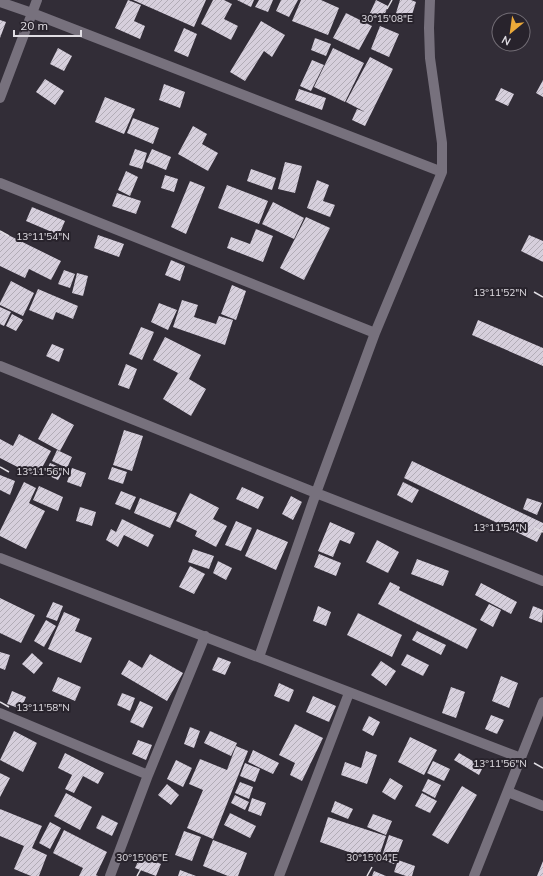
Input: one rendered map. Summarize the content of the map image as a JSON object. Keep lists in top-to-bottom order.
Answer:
{
  "scale_bar": "20 m",
  "north": "bottom left",
  "coordinates": [
    "30°15'08\"E",
    "13°11'54\"N",
    "13°11'52\"N",
    "13°11'56\"N",
    "13°11'58\"N",
    "30°15'06\"E",
    "30°15'04\"E"
  ]
}
